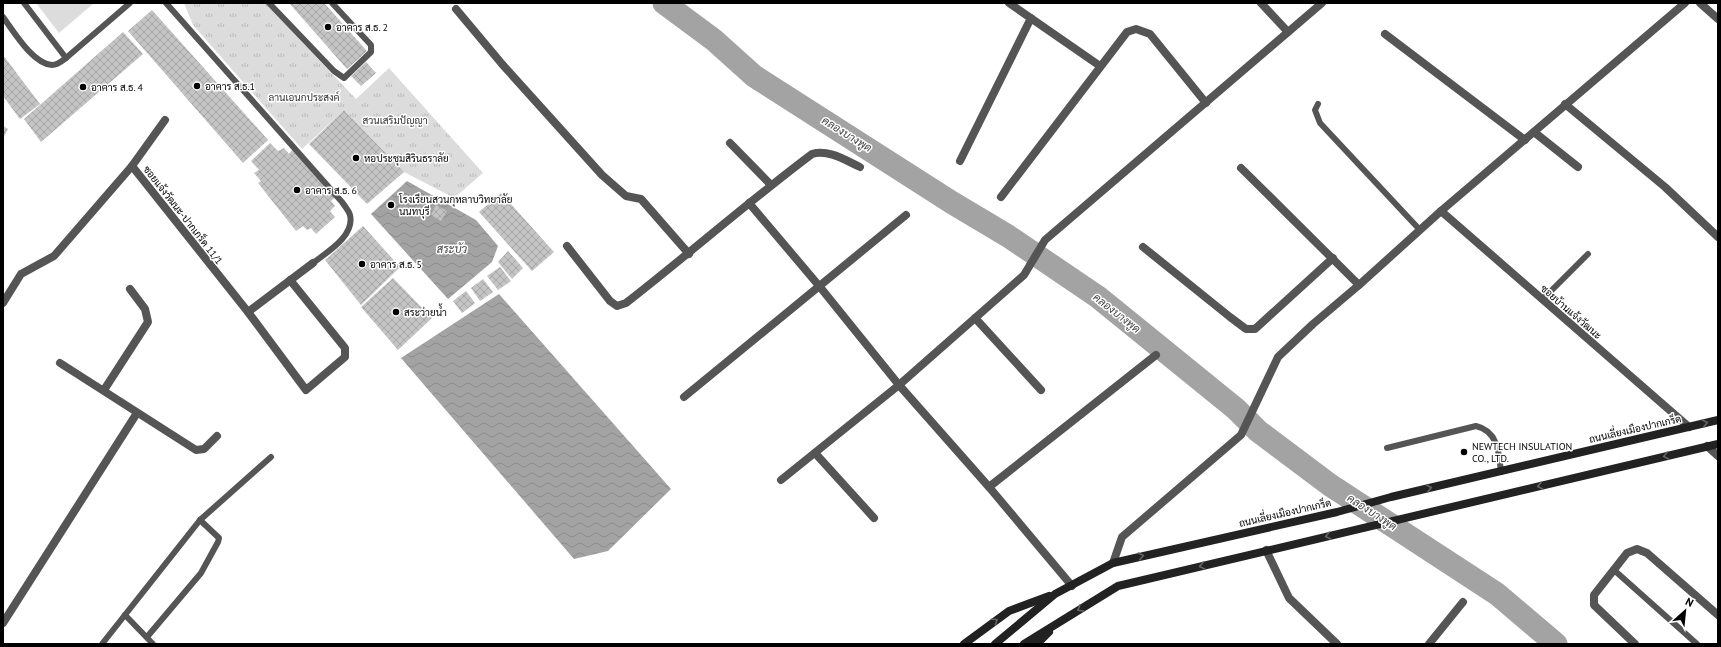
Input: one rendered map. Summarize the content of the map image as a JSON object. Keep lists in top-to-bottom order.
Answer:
{
  "streets": {
    "main road": ["ถนนเลี่ยงเมืองปากเกร็ด"],
    "street": ["ซอยแจ้งวัฒนะ-ปากเกร็ด 11/1", "ซอยบ้านแจ้งวัฒนะ"]
  },
  "crossings": [
    ["ซอยบ้านแจ้งวัฒนะ", "ถนนเลี่ยงเมืองปากเกร็ด"]
  ],
  "water": ["คลองบางพูด", "สระบัว"],
  "parks": ["ลานเอนกประสงค์", "สวนเสริมปัญญา"],
  "places": [
    "อาคาร ส.ธ. 2",
    "อาคาร ส.ธ.1",
    "อาคาร ส.ธ. 4",
    "หอประชุมสิรินธราลัย",
    "อาคาร ส.ธ. 6",
    "โรงเรียนสวนกุหลาบวิทยาลัย นนทบุรี",
    "อาคาร ส.ธ. 5",
    "สระว่ายน้ำ",
    "NEWTECH INSULATION CO., LTD."
  ],
  "north": "top right"
}
